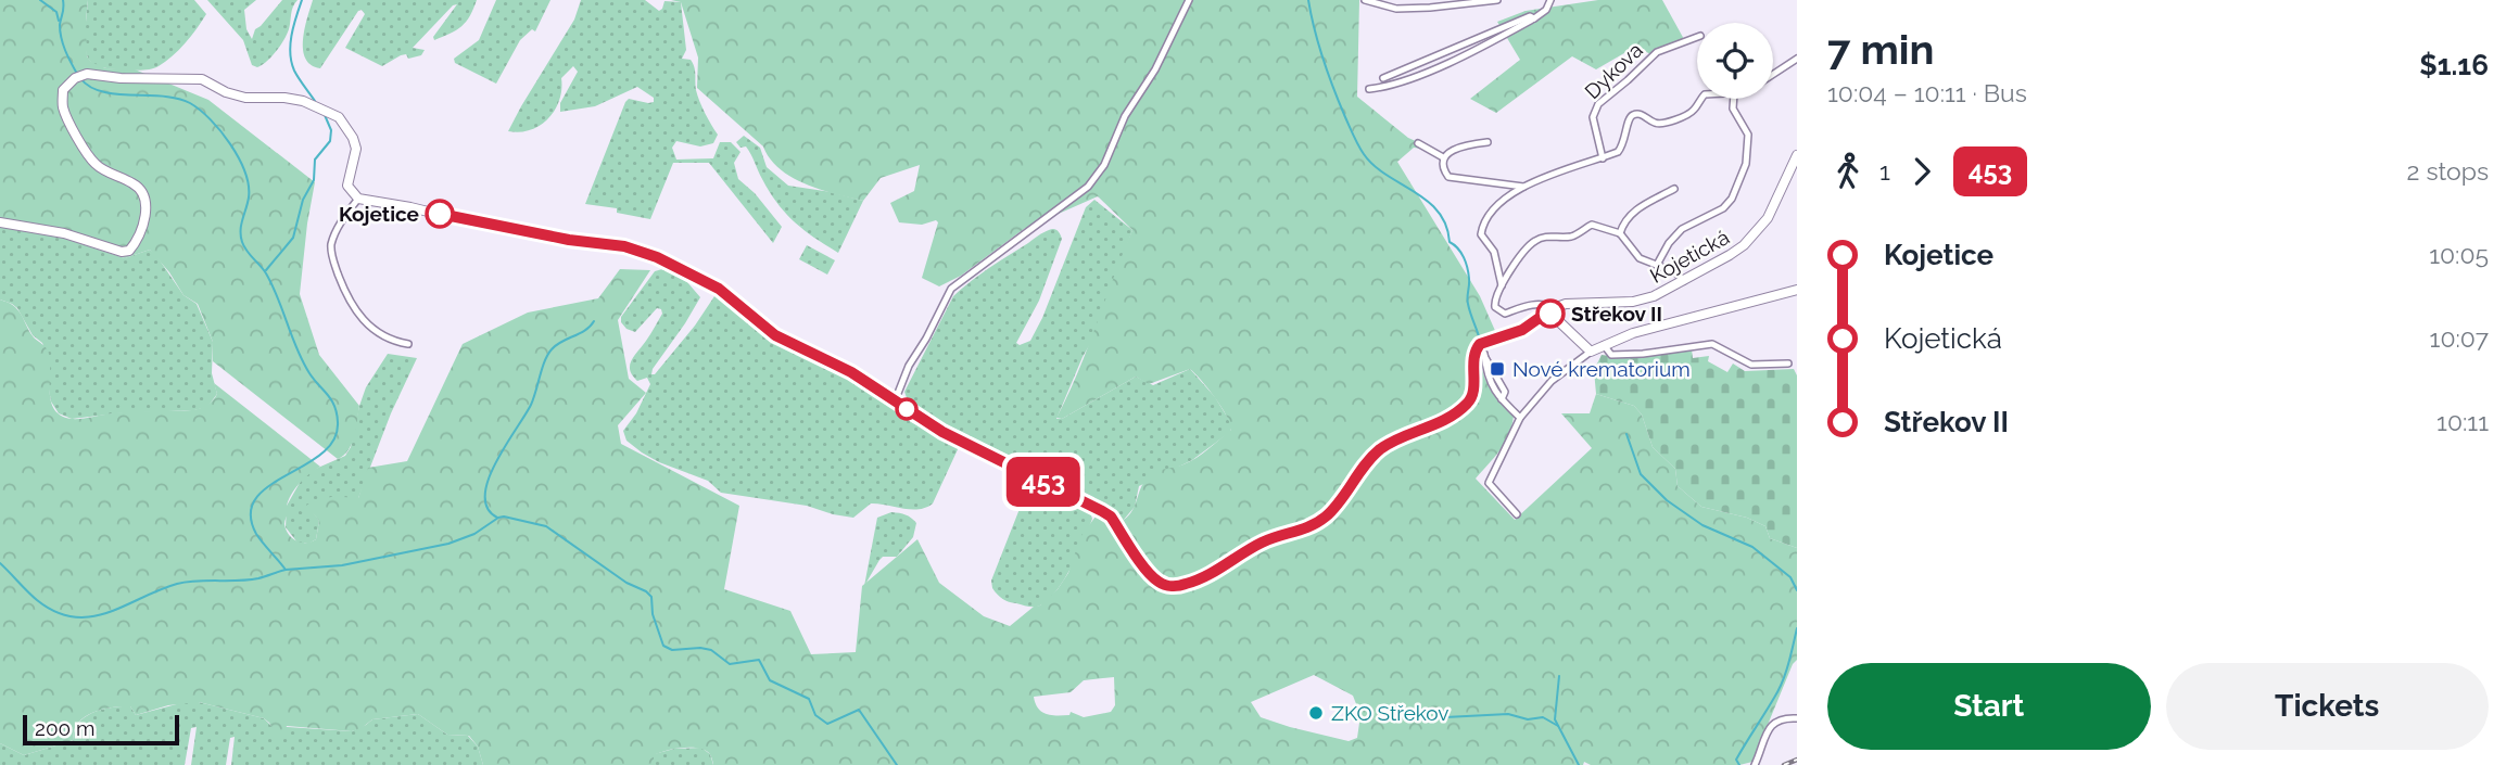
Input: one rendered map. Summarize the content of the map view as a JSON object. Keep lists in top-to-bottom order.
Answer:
{
  "streets": {
    "street": ["Dykova", "Kojetická"]
  },
  "places": {
    "other": ["Kojetice", "Střekov II", "ZKO Střekov"],
    "transit": ["Nové krematorium"]
  },
  "lines": ["bus line 453"],
  "scale_bar": "200 m",
  "page": {
    "on_map": "453",
    "heading": ["7 min", "10:04 – 10:11 · Bus", "$1.16"],
    "legs": ["1", "453", "2 stops"],
    "list": [
      {
        "name": "Kojetice",
        "value": "10:05"
      },
      {
        "name": "Kojetická",
        "value": "10:07"
      },
      {
        "name": "Střekov II",
        "value": "10:11"
      }
    ],
    "buttons": ["Start", "Tickets"],
    "scale": "200 m"
  }
}
